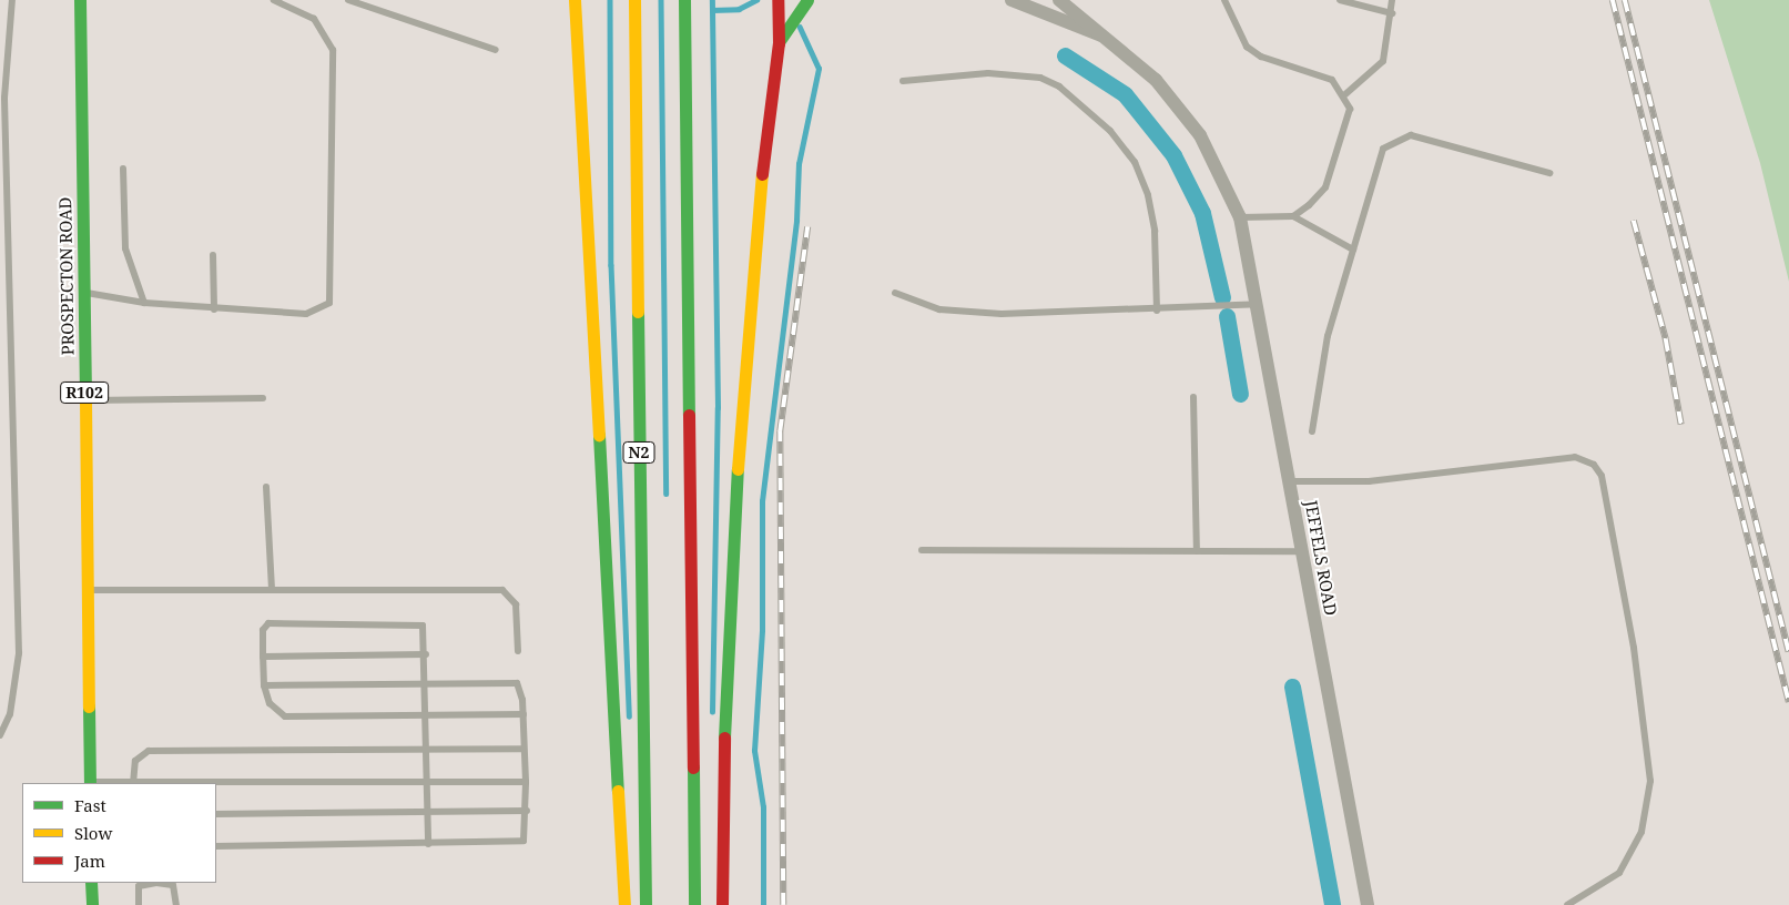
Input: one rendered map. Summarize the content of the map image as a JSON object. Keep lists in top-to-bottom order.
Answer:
{
  "streets": {
    "main road": ["PROSPECTON ROAD", "R102", "N2"],
    "street": ["JEFFELS ROAD"]
  },
  "legend": ["Fast", "Slow", "Jam"]
}
